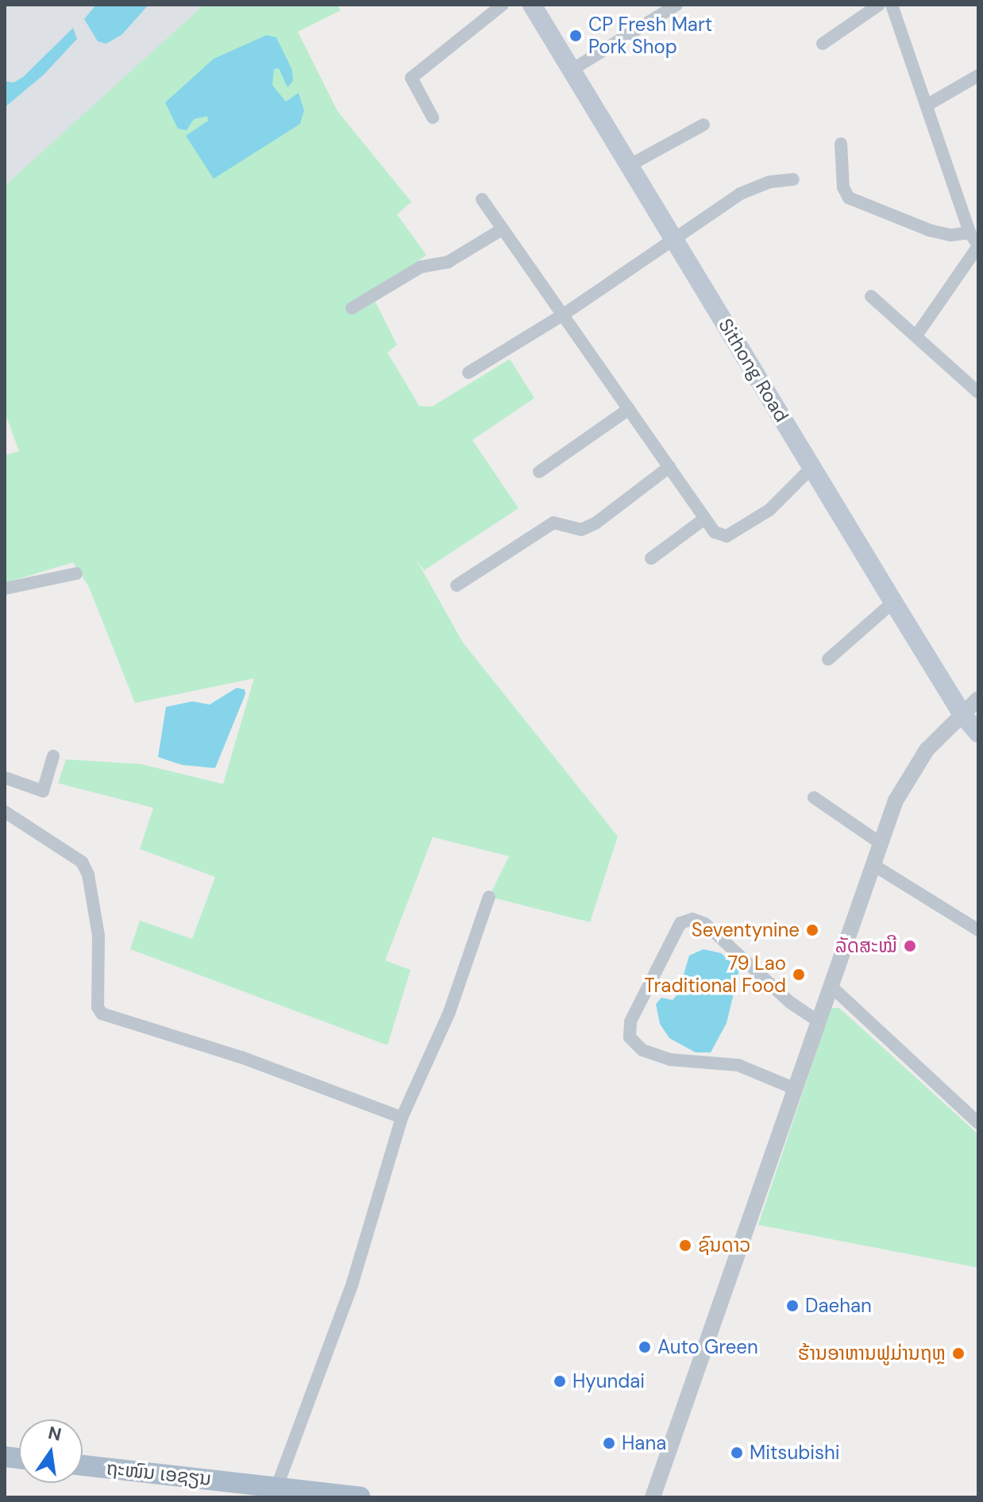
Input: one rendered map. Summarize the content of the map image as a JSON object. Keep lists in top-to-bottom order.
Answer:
{
  "streets": {
    "main road": ["Sithong Road", "ຖະໜົນ ເອຊຽນ"]
  },
  "places": [
    "CP Fresh Mart Pork Shop",
    "Seventynine",
    "ລັດສະໝີ",
    "79 Lao Traditional Food",
    "ຊົນດາວ",
    "Daehan",
    "Auto Green",
    "ຮ້ານອາຫານຟູມ່ານຖຫຼ",
    "Hyundai",
    "Hana",
    "Mitsubishi"
  ],
  "north": "top"
}
